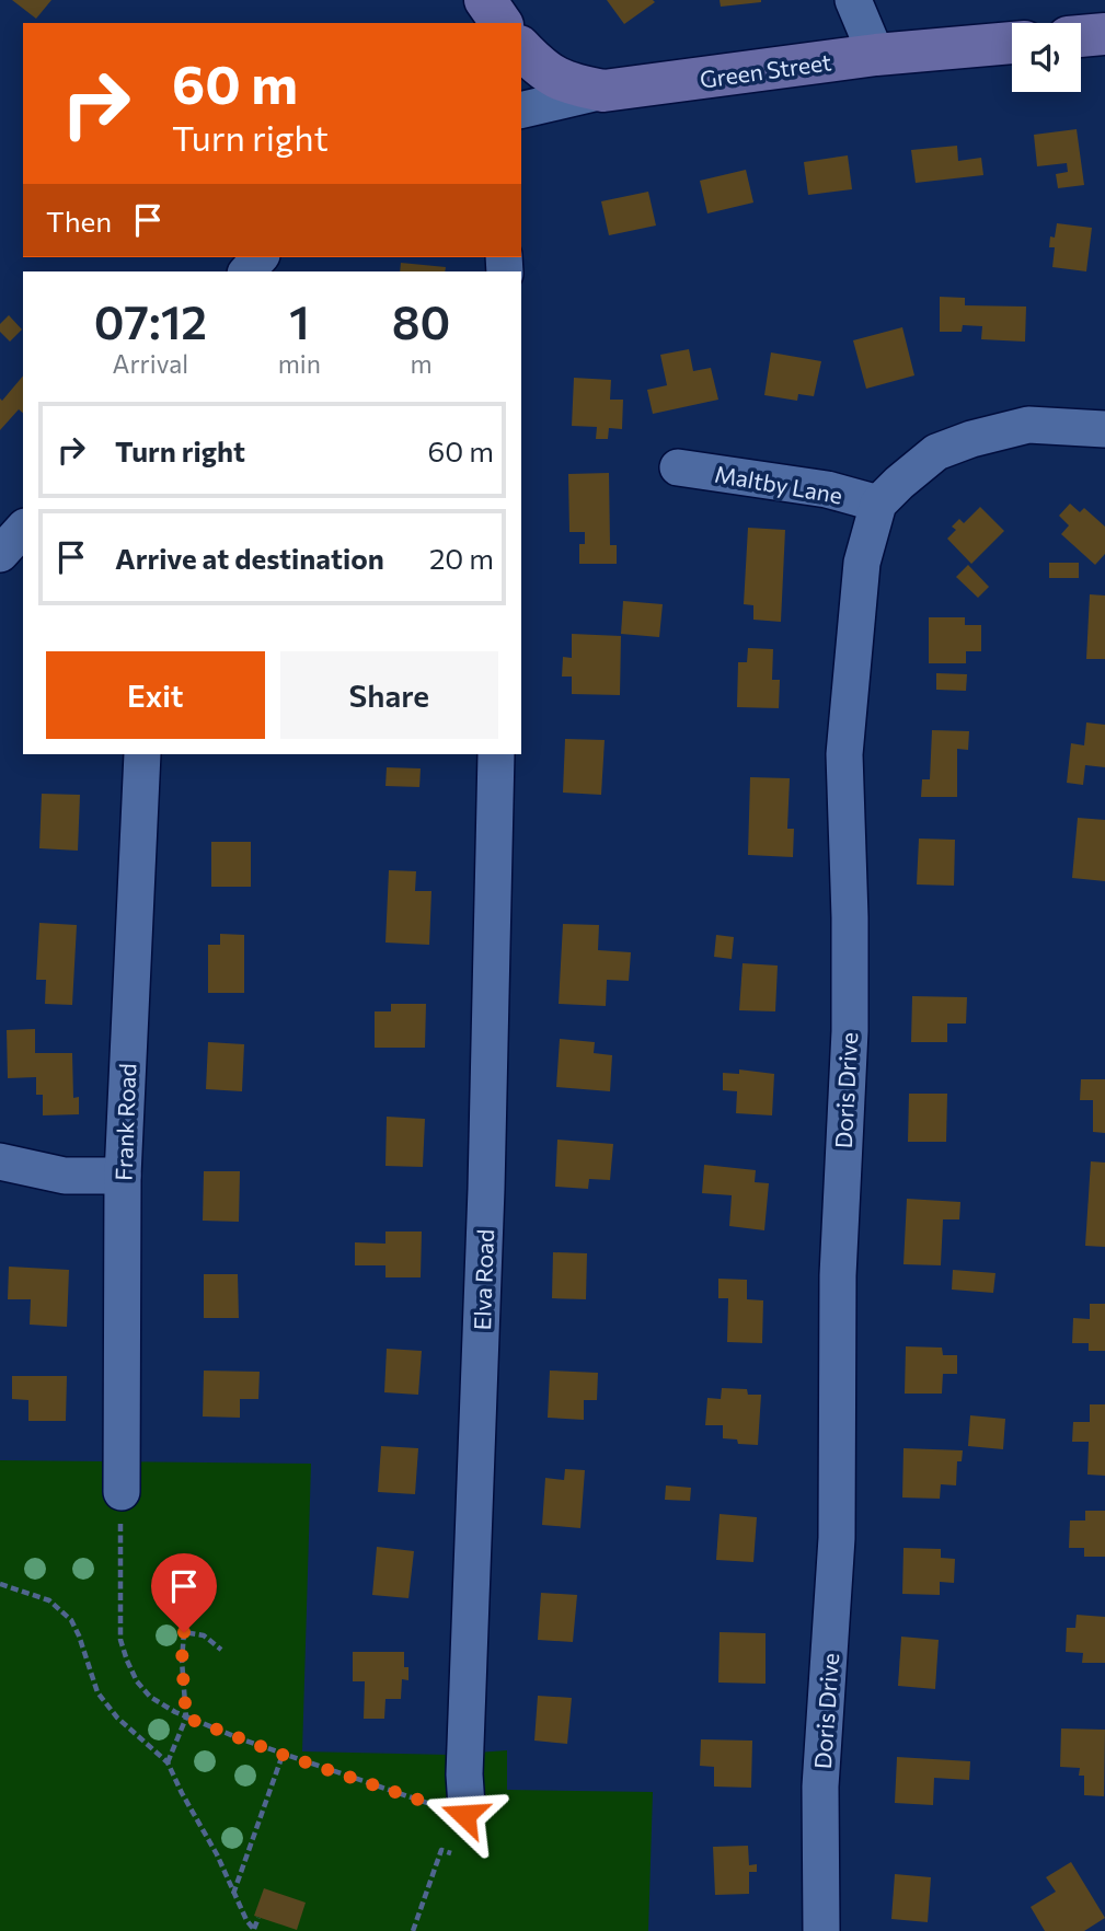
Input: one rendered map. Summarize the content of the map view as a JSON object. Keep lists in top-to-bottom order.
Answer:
{
  "streets": {
    "main road": ["Green Street"],
    "street": [
      "Maltby Lane",
      "Doris Drive",
      "Frank Road",
      "Elva Road"
    ]
  },
  "crossings": [
    ["Maltby Lane", "Doris Drive"]
  ],
  "page": {
    "turn": ["60 m", "Turn right"],
    "then": "Then",
    "eta": [
      "07:12",
      "Arrival",
      "1",
      "min",
      "80",
      "m"
    ],
    "list": [
      {
        "name": "Turn right",
        "value": "60 m"
      },
      {
        "name": "Arrive at destination",
        "value": "20 m"
      }
    ],
    "buttons": ["Exit", "Share"]
  }
}
